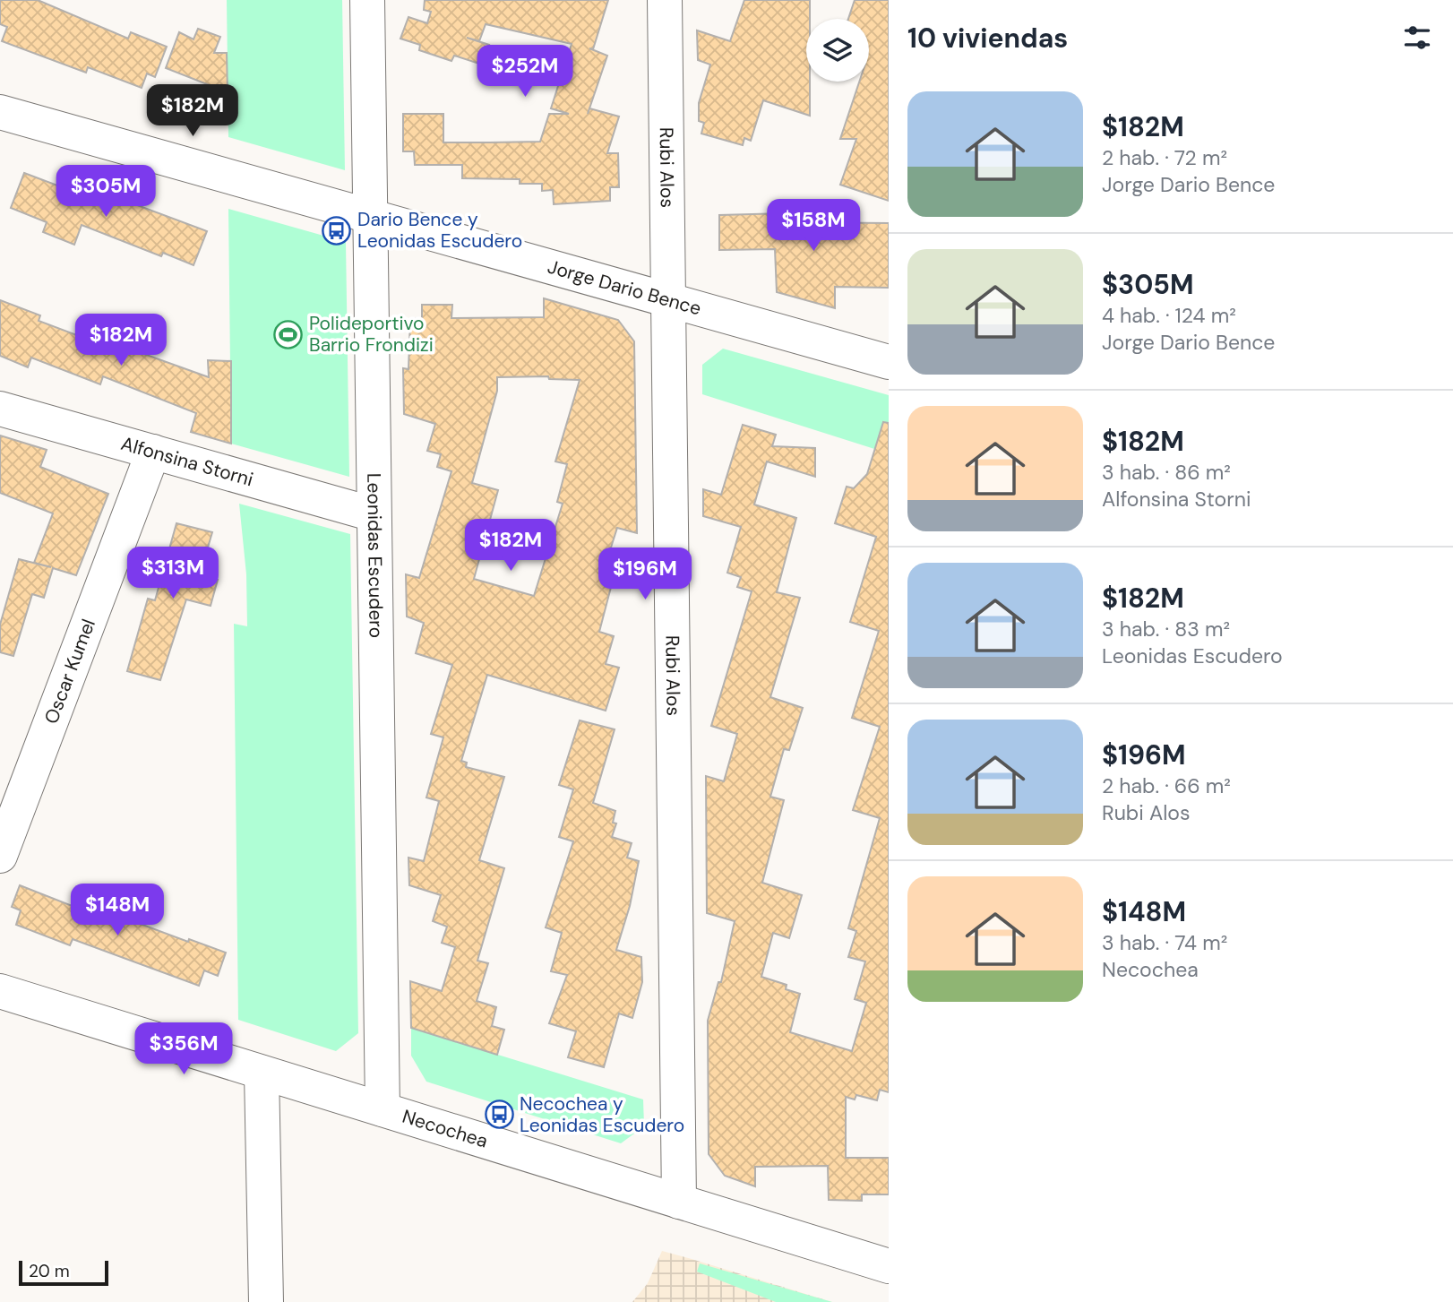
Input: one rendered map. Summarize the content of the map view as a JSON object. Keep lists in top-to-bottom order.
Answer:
{
  "streets": {
    "street": [
      "Rubi Alos",
      "Jorge Dario Bence",
      "Alfonsina Storni",
      "Leonidas Escudero",
      "Oscar Kumel",
      "Necochea"
    ]
  },
  "crossings": [
    ["Rubi Alos", "Jorge Dario Bence"],
    ["Rubi Alos", "Necochea"],
    ["Jorge Dario Bence", "Leonidas Escudero"],
    ["Alfonsina Storni", "Leonidas Escudero"],
    ["Alfonsina Storni", "Oscar Kumel"],
    ["Leonidas Escudero", "Necochea"]
  ],
  "places": {
    "bus stop": ["Dario Bence y Leonidas Escudero", "Necochea y Leonidas Escudero"],
    "sports": ["Polideportivo Barrio Frondizi"]
  },
  "scale_bar": "20 m",
  "page": {
    "heading": "10 viviendas",
    "price": [
      "$252M",
      "$182M",
      "$305M",
      "$158M",
      "$182M",
      "$182M",
      "$313M",
      "$196M",
      "$148M",
      "$356M"
    ],
    "list": [
      {
        "name": "$182M",
        "note": "2 hab. · 72 m² · Jorge Dario Bence"
      },
      {
        "name": "$305M",
        "note": "4 hab. · 124 m² · Jorge Dario Bence"
      },
      {
        "name": "$182M",
        "note": "3 hab. · 86 m² · Alfonsina Storni"
      },
      {
        "name": "$182M",
        "note": "3 hab. · 83 m² · Leonidas Escudero"
      },
      {
        "name": "$196M",
        "note": "2 hab. · 66 m² · Rubi Alos"
      },
      {
        "name": "$148M",
        "note": "3 hab. · 74 m² · Necochea"
      }
    ],
    "scale": "20 m"
  }
}
